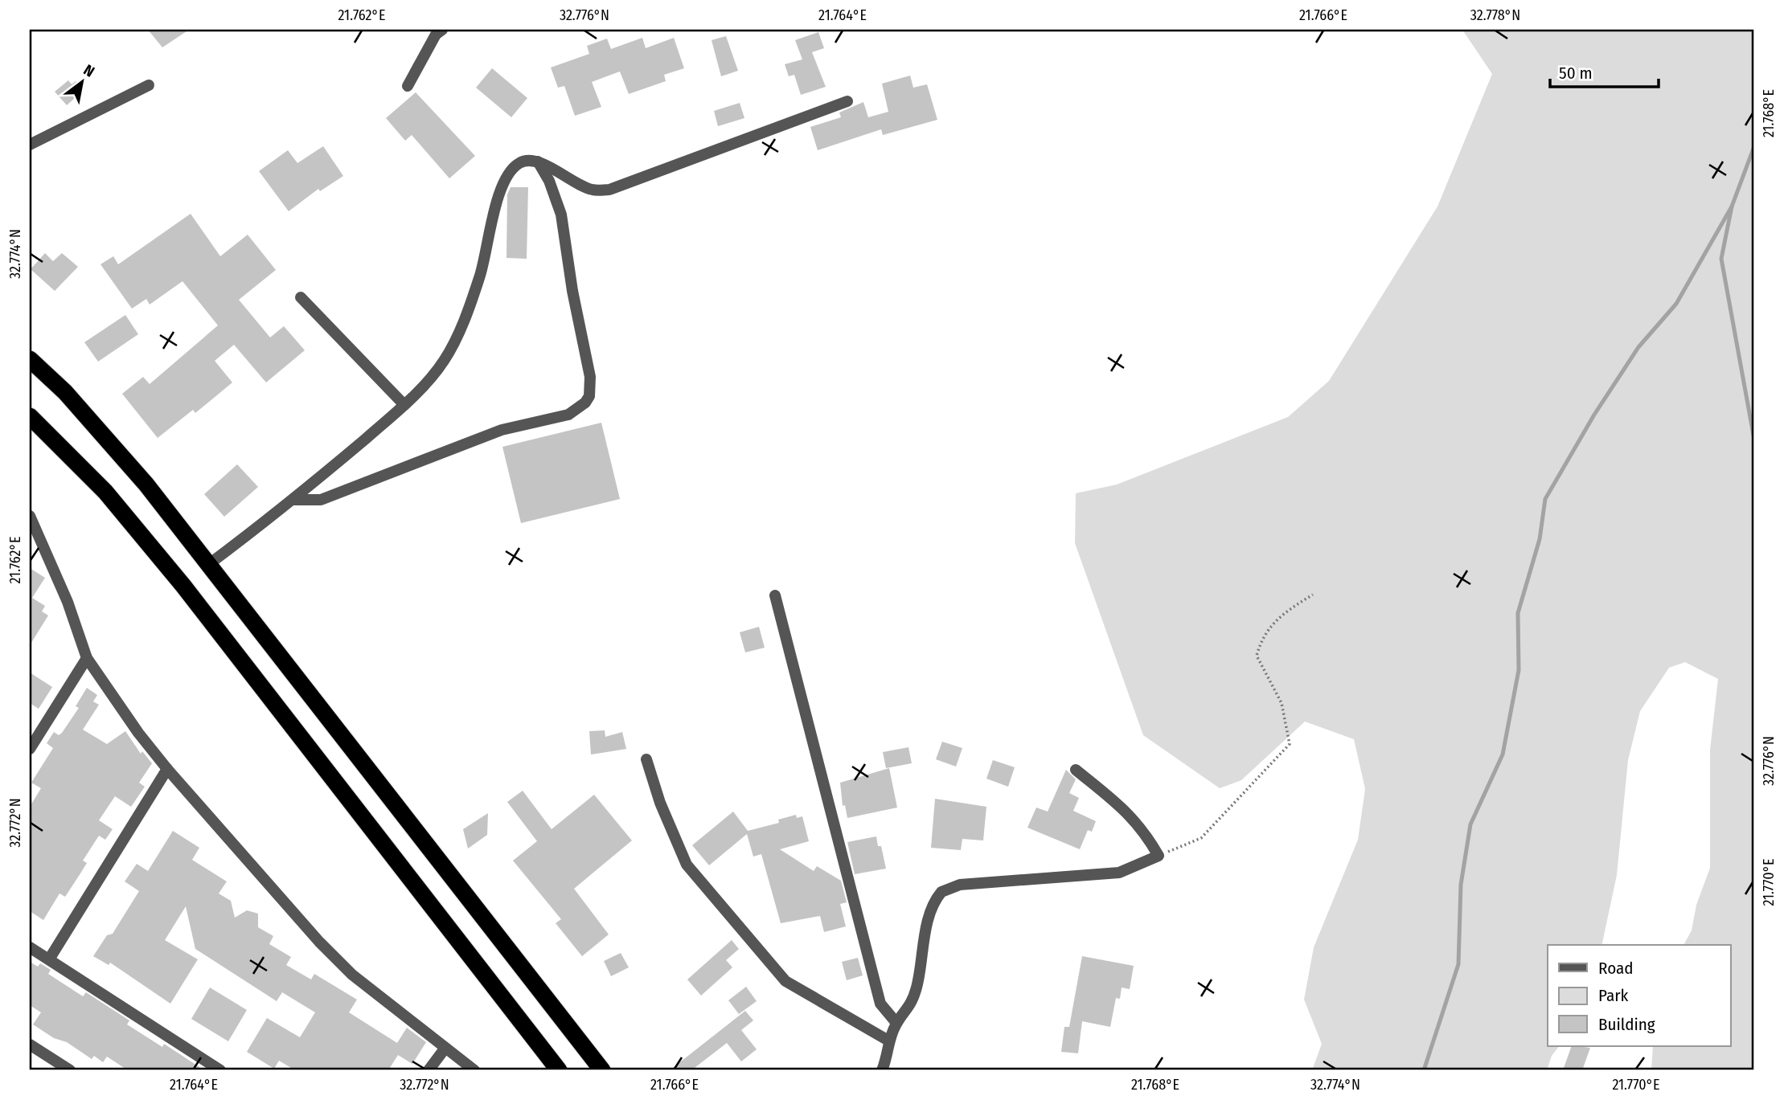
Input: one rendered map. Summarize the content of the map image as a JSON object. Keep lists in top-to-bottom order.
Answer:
{
  "legend": ["Road", "Park", "Building"],
  "scale_bar": "50 m",
  "north": "top right",
  "coordinates": [
    "21.762°E",
    "32.776°N",
    "21.764°E",
    "21.766°E",
    "32.778°N",
    "21.768°E",
    "32.774°N",
    "32.772°N",
    "21.770°E"
  ]
}
